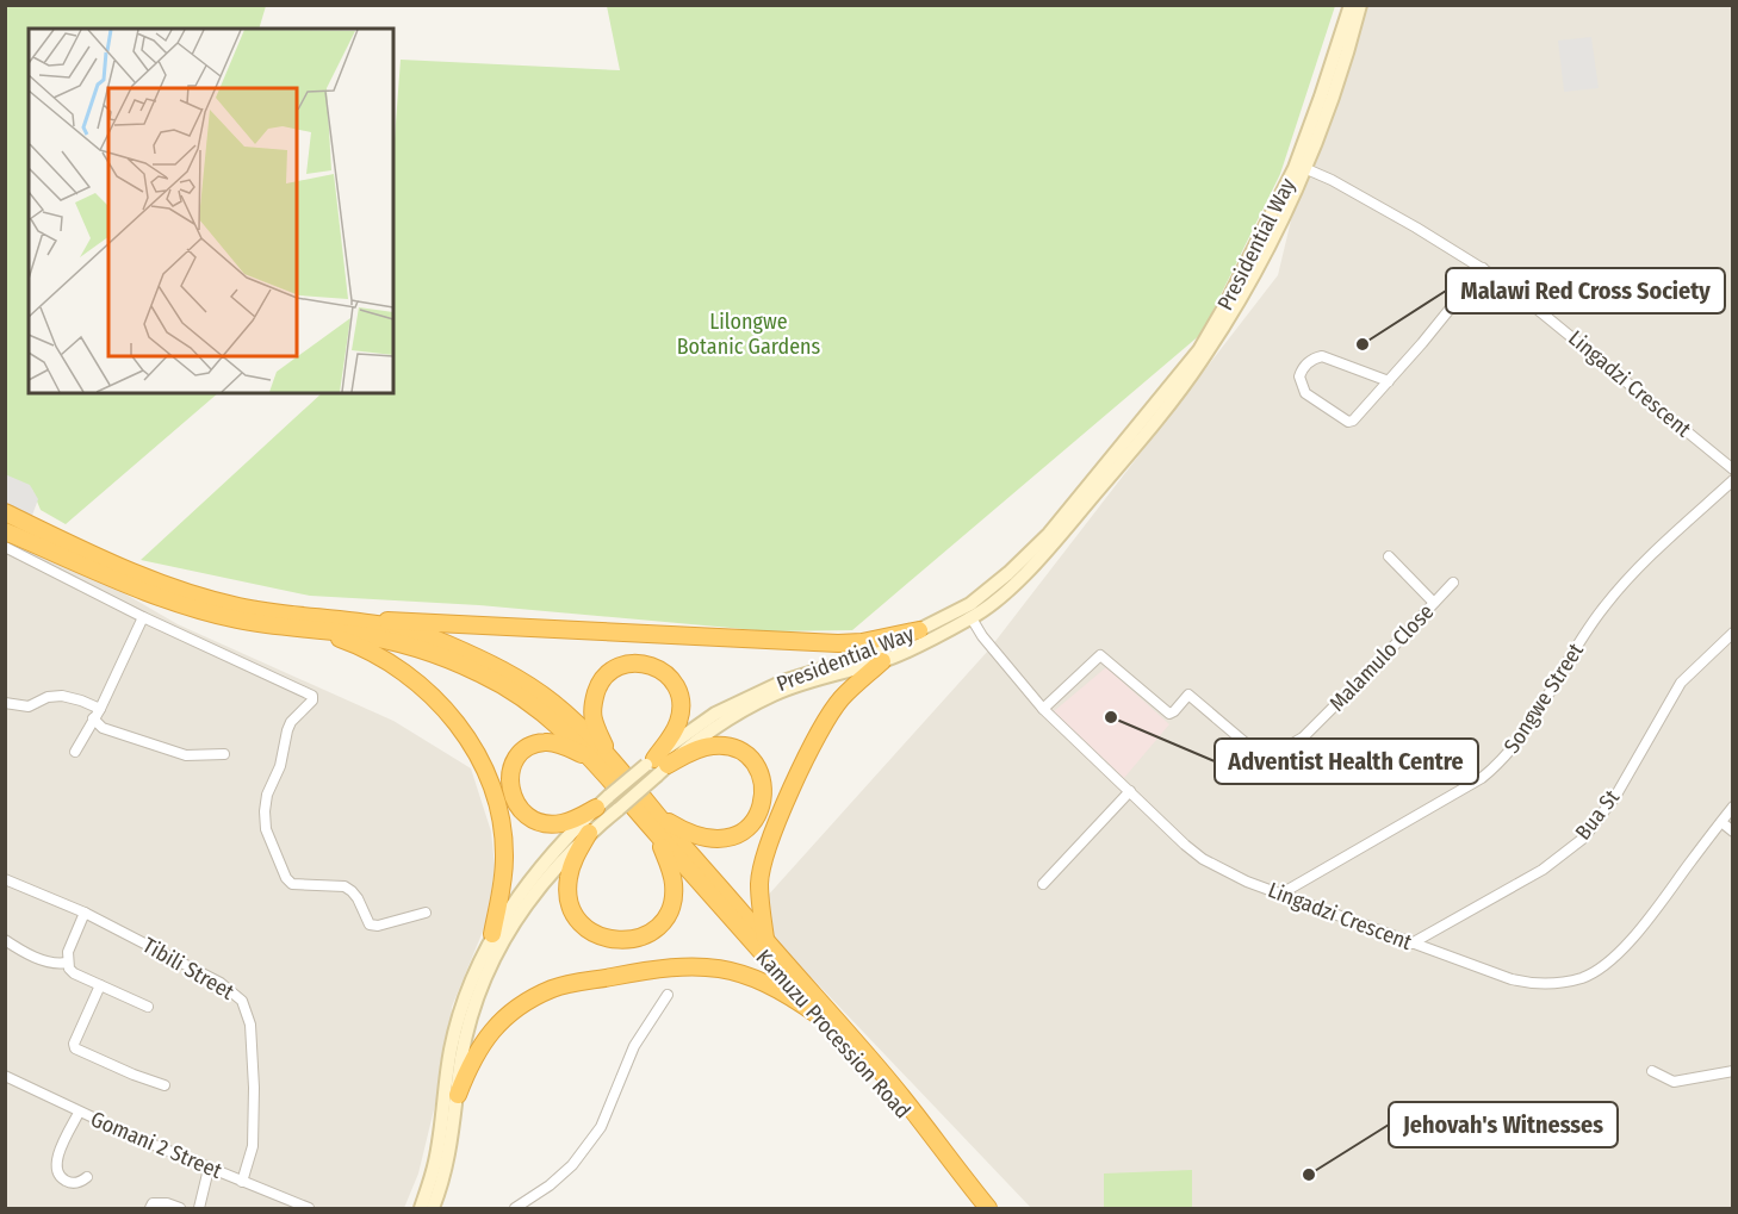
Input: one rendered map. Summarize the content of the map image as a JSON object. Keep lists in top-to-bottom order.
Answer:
{
  "streets": {
    "highway": ["Kamuzu Procession Road"],
    "main road": ["Presidential Way"],
    "street": [
      "Lingadzi Crescent",
      "Malamulo Close",
      "Songwe Street",
      "Bua St",
      "Tibili Street",
      "Gomani 2 Street"
    ]
  },
  "crossings": [
    ["Presidential Way", "Lingadzi Crescent"],
    ["Lingadzi Crescent", "Malamulo Close"],
    ["Lingadzi Crescent", "Songwe Street"],
    ["Lingadzi Crescent", "Bua St"],
    ["Tibili Street", "Gomani 2 Street"]
  ],
  "parks": ["Lilongwe Botanic Gardens"],
  "places": ["Malawi Red Cross Society", "Adventist Health Centre", "Jehovah's Witnesses"]
}
